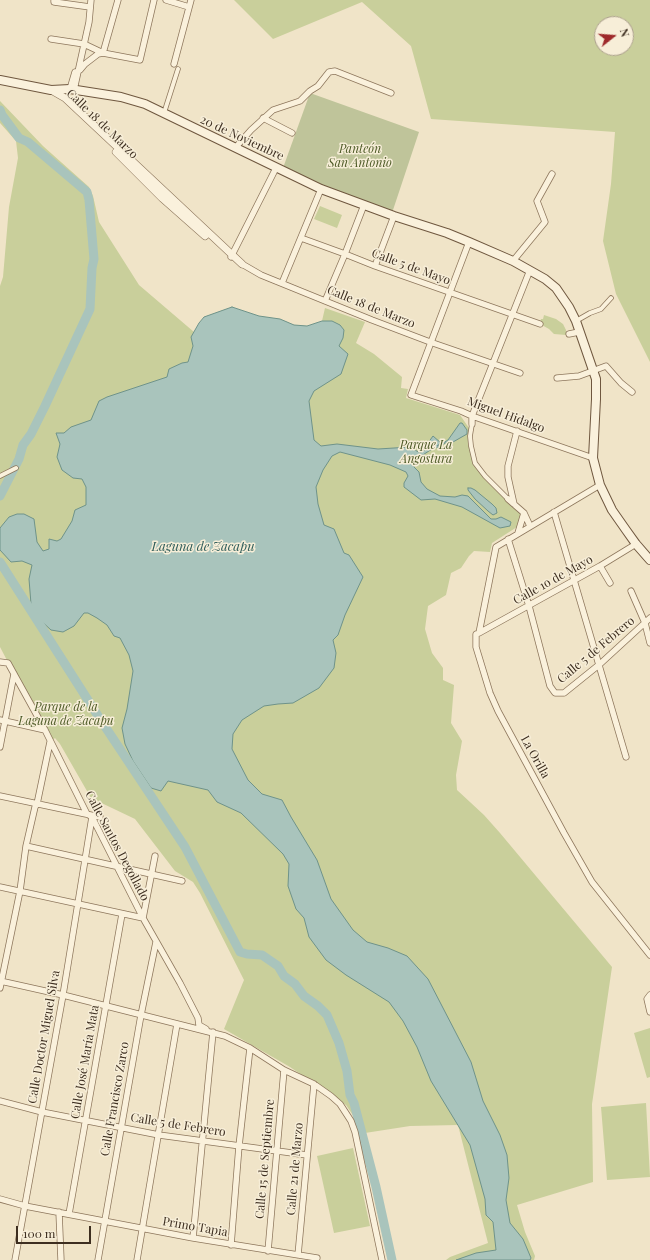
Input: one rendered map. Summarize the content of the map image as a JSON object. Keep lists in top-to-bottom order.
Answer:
{
  "streets": {
    "main road": ["20 de Noviembre"],
    "street": [
      "Calle 18 de Marzo",
      "Calle 5 de Mayo",
      "Miguel Hidalgo",
      "Calle 1o de Mayo",
      "Calle 5 de Febrero",
      "La Orilla",
      "Calle Santos Degollado",
      "Calle Doctor Miguel Silva",
      "Calle José María Mata",
      "Calle Francisco Zarco",
      "Calle 15 de Septiembre",
      "Calle 21 de Marzo",
      "Primo Tapia"
    ]
  },
  "crossings": [
    ["Calle 18 de Marzo", "20 de Noviembre"],
    ["Calle 18 de Marzo", "Miguel Hidalgo"],
    ["20 de Noviembre", "Miguel Hidalgo"],
    ["Calle 1o de Mayo", "Calle 5 de Febrero"],
    ["Calle 1o de Mayo", "La Orilla"],
    ["Calle 5 de Febrero", "Calle Doctor Miguel Silva"],
    ["Calle 5 de Febrero", "Calle José María Mata"],
    ["Calle 5 de Febrero", "Calle Francisco Zarco"],
    ["Calle 5 de Febrero", "Calle 15 de Septiembre"],
    ["Calle 5 de Febrero", "Calle 21 de Marzo"],
    ["Calle Santos Degollado", "Calle Doctor Miguel Silva"],
    ["Calle Santos Degollado", "Calle Francisco Zarco"],
    ["Calle Doctor Miguel Silva", "Primo Tapia"],
    ["Calle José María Mata", "Primo Tapia"],
    ["Calle Francisco Zarco", "Primo Tapia"],
    ["Calle 15 de Septiembre", "Primo Tapia"],
    ["Calle 21 de Marzo", "Primo Tapia"]
  ],
  "water": ["Laguna de Zacapu"],
  "parks": ["Panteón San Antonio", "Parque La Angostura", "Parque de la Laguna de Zacapu"],
  "scale_bar": "100 m",
  "north": "right"
}
